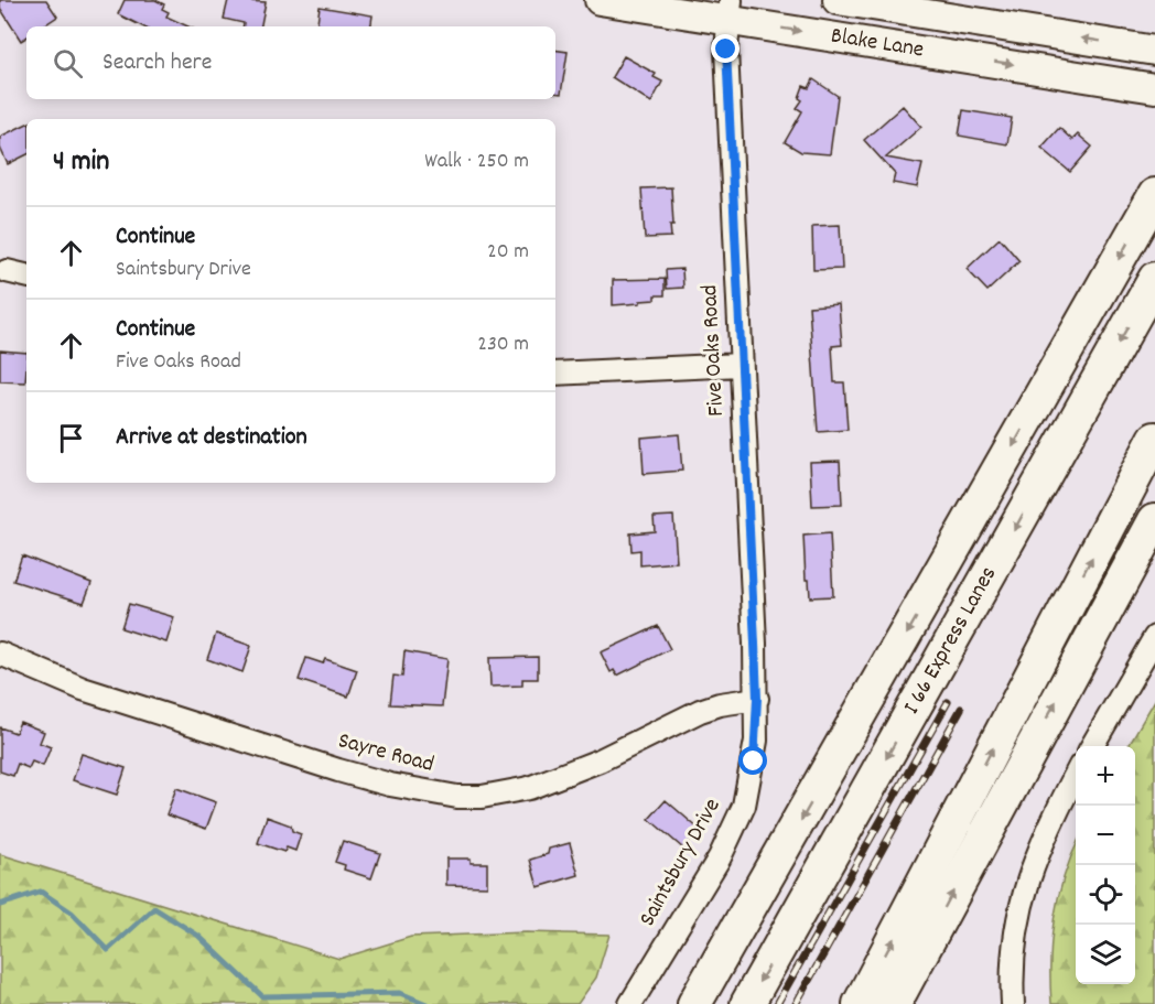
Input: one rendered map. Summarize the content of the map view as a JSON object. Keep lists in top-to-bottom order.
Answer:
{
  "streets": {
    "highway": ["I 66 Express Lanes"],
    "main road": ["Blake Lane"],
    "street": ["Five Oaks Road", "Sayre Road", "Saintsbury Drive"]
  },
  "crossings": [
    ["Blake Lane", "Five Oaks Road"],
    ["Five Oaks Road", "Sayre Road"],
    ["Five Oaks Road", "Saintsbury Drive"],
    ["Sayre Road", "Saintsbury Drive"]
  ],
  "page": {
    "search": "Search here",
    "heading": ["4 min", "Walk · 250 m"],
    "list": [
      ["Continue", "Saintsbury Drive", "20 m"],
      ["Continue", "Five Oaks Road", "230 m"],
      "Arrive at destination"
    ],
    "map_buttons": ["+", "−"]
  }
}
